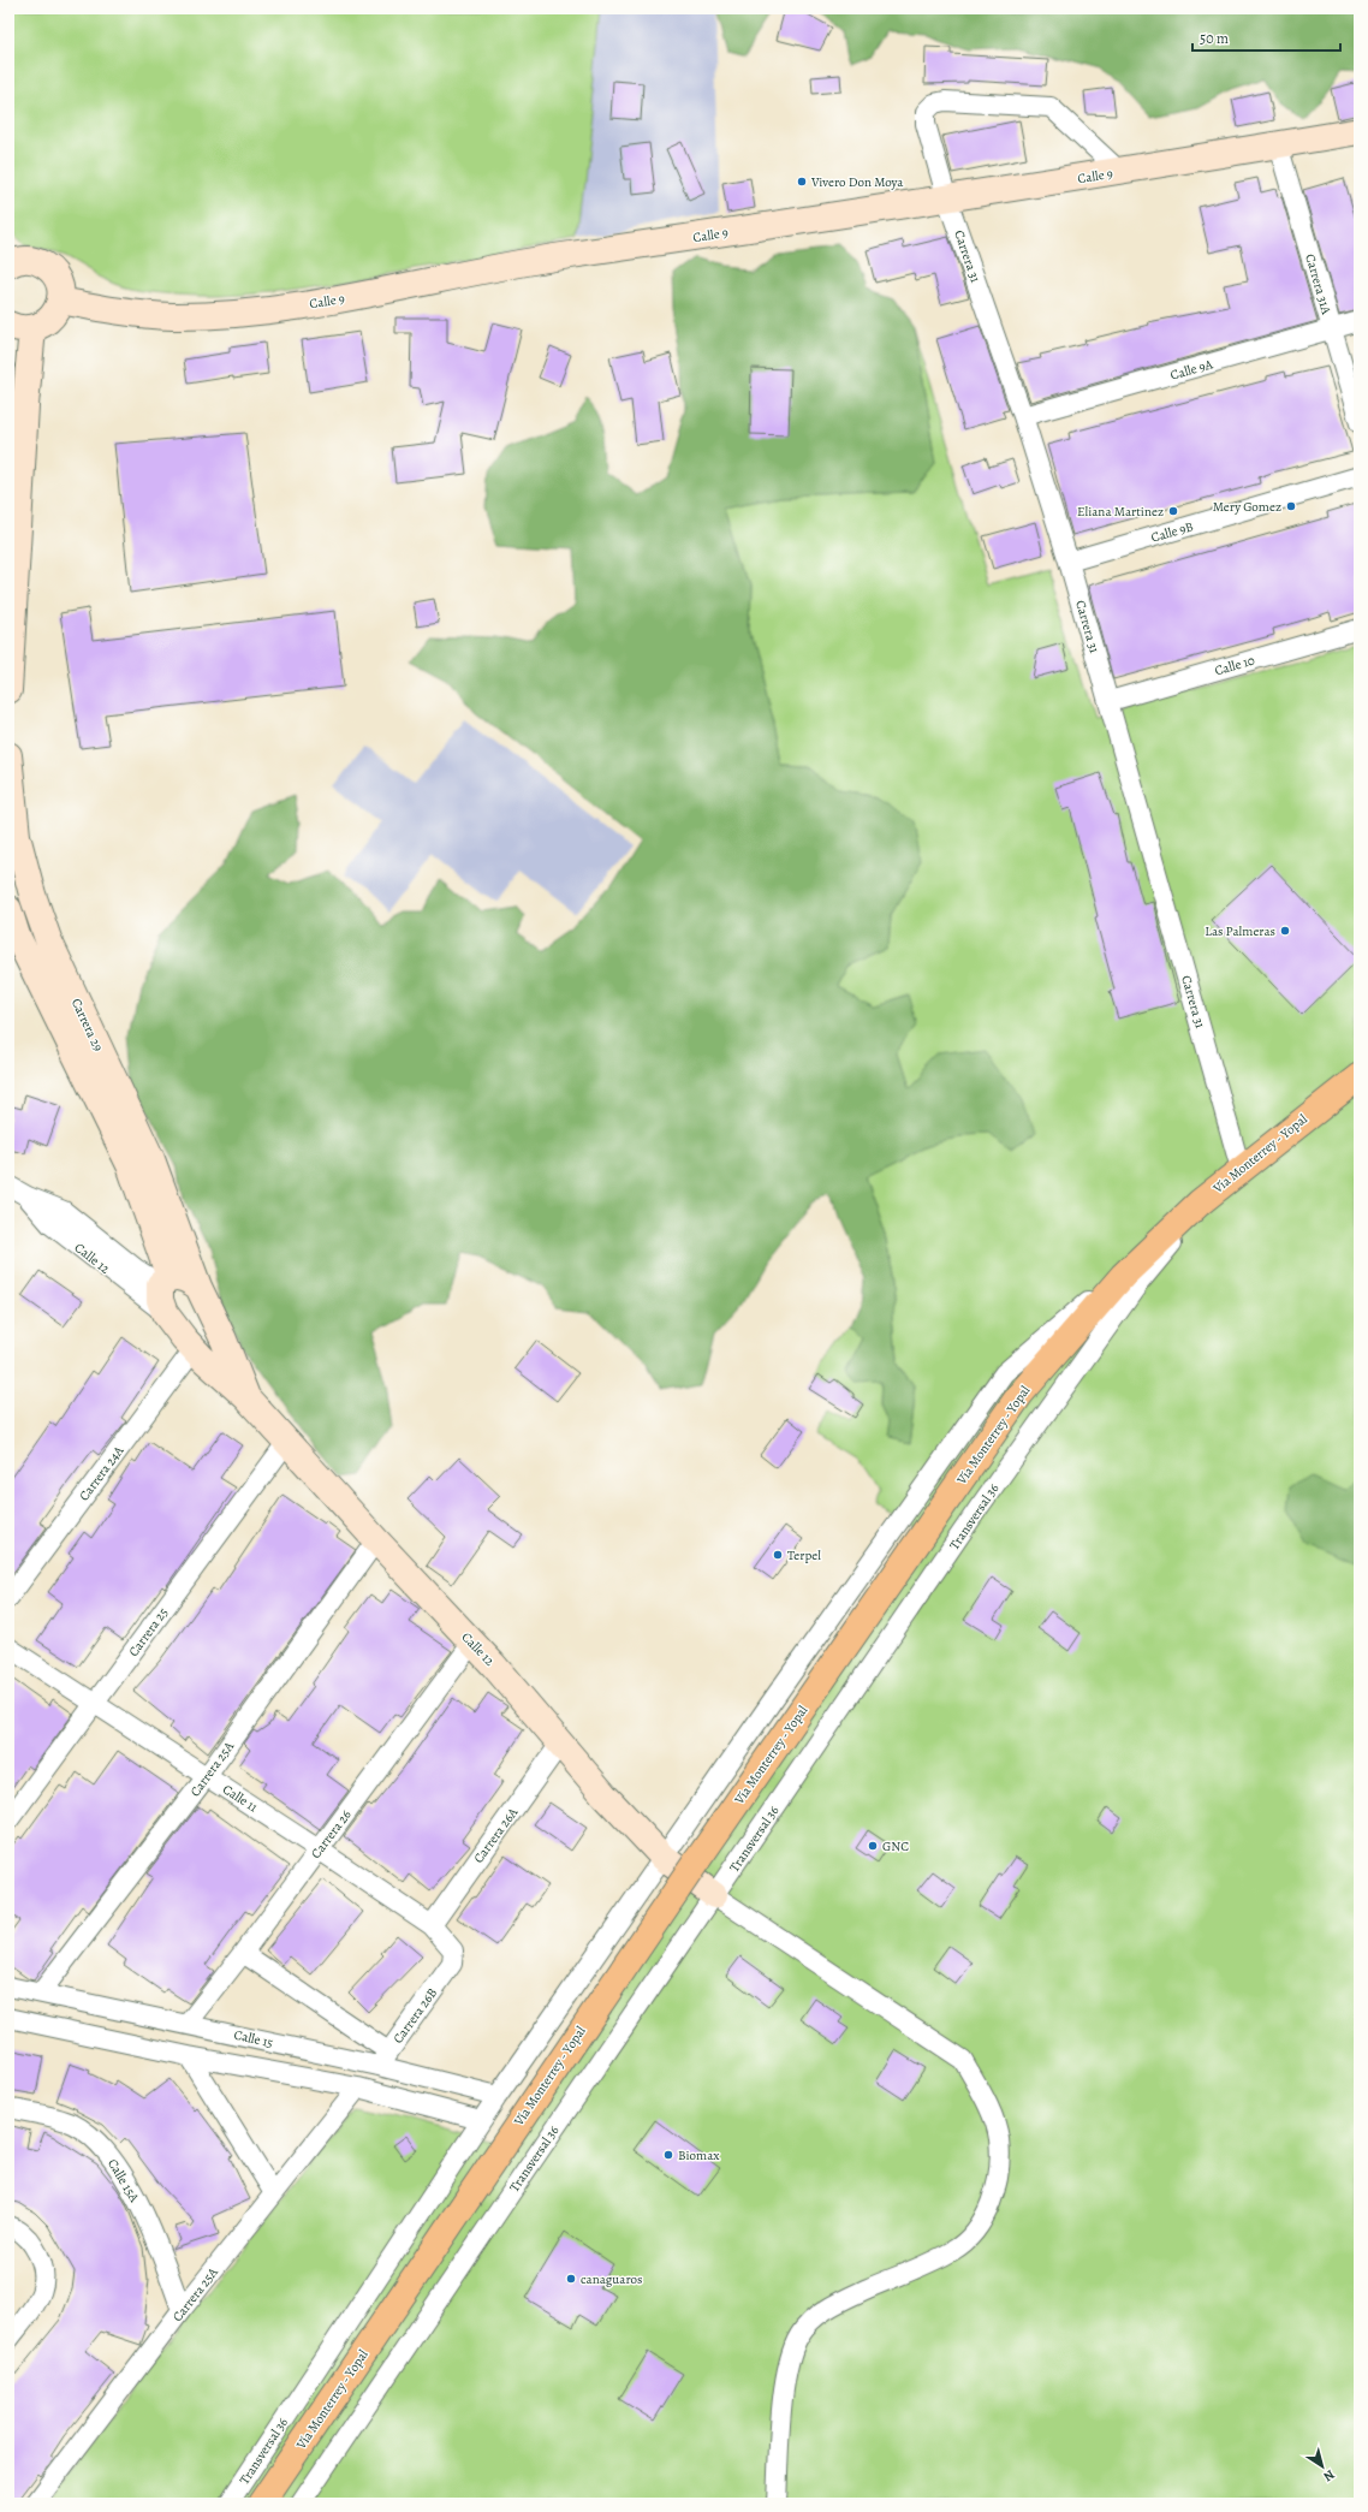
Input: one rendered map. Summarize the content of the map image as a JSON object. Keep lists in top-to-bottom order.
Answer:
{
  "streets": {
    "highway": ["Vía Monterrey - Yopal"],
    "main road": ["Calle 9", "Carrera 29", "Calle 12"],
    "street": [
      "Carrera 31",
      "Carrera 31A",
      "Calle 9A",
      "Calle 9B",
      "Calle 10",
      "Carrera 24A",
      "Transversal 36",
      "Carrera 25",
      "Carrera 25A",
      "Calle 11",
      "Carrera 26",
      "Carrera 26A",
      "Carrera 26B",
      "Calle 15",
      "Calle 15A"
    ]
  },
  "crossings": [
    ["Calle 9", "Carrera 31"],
    ["Calle 9", "Carrera 31A"],
    ["Carrera 31", "Calle 9A"],
    ["Carrera 31", "Calle 9B"],
    ["Carrera 31", "Calle 10"],
    ["Carrera 31", "Vía Monterrey - Yopal"],
    ["Carrera 31", "Transversal 36"],
    ["Carrera 31A", "Calle 9A"],
    ["Carrera 29", "Calle 12"],
    ["Carrera 29", "Carrera 24A"],
    ["Vía Monterrey - Yopal", "Transversal 36"],
    ["Calle 12", "Transversal 36"],
    ["Calle 12", "Carrera 25"],
    ["Calle 12", "Carrera 25A"],
    ["Calle 12", "Carrera 26"],
    ["Calle 12", "Carrera 26A"],
    ["Transversal 36", "Calle 15"],
    ["Carrera 25", "Calle 11"],
    ["Carrera 25A", "Calle 11"],
    ["Carrera 25A", "Calle 15"],
    ["Carrera 25A", "Calle 15A"],
    ["Calle 11", "Carrera 26"],
    ["Calle 11", "Carrera 26A"],
    ["Calle 11", "Carrera 26B"],
    ["Carrera 26", "Calle 15"],
    ["Carrera 26B", "Calle 15"]
  ],
  "places": [
    "Vivero Don Moya",
    "Mery Gomez",
    "Eliana Martinez",
    "Las Palmeras",
    "Terpel",
    "GNC",
    "Biomax",
    "canaguaros"
  ],
  "scale_bar": "50 m",
  "north": "bottom right"
}
